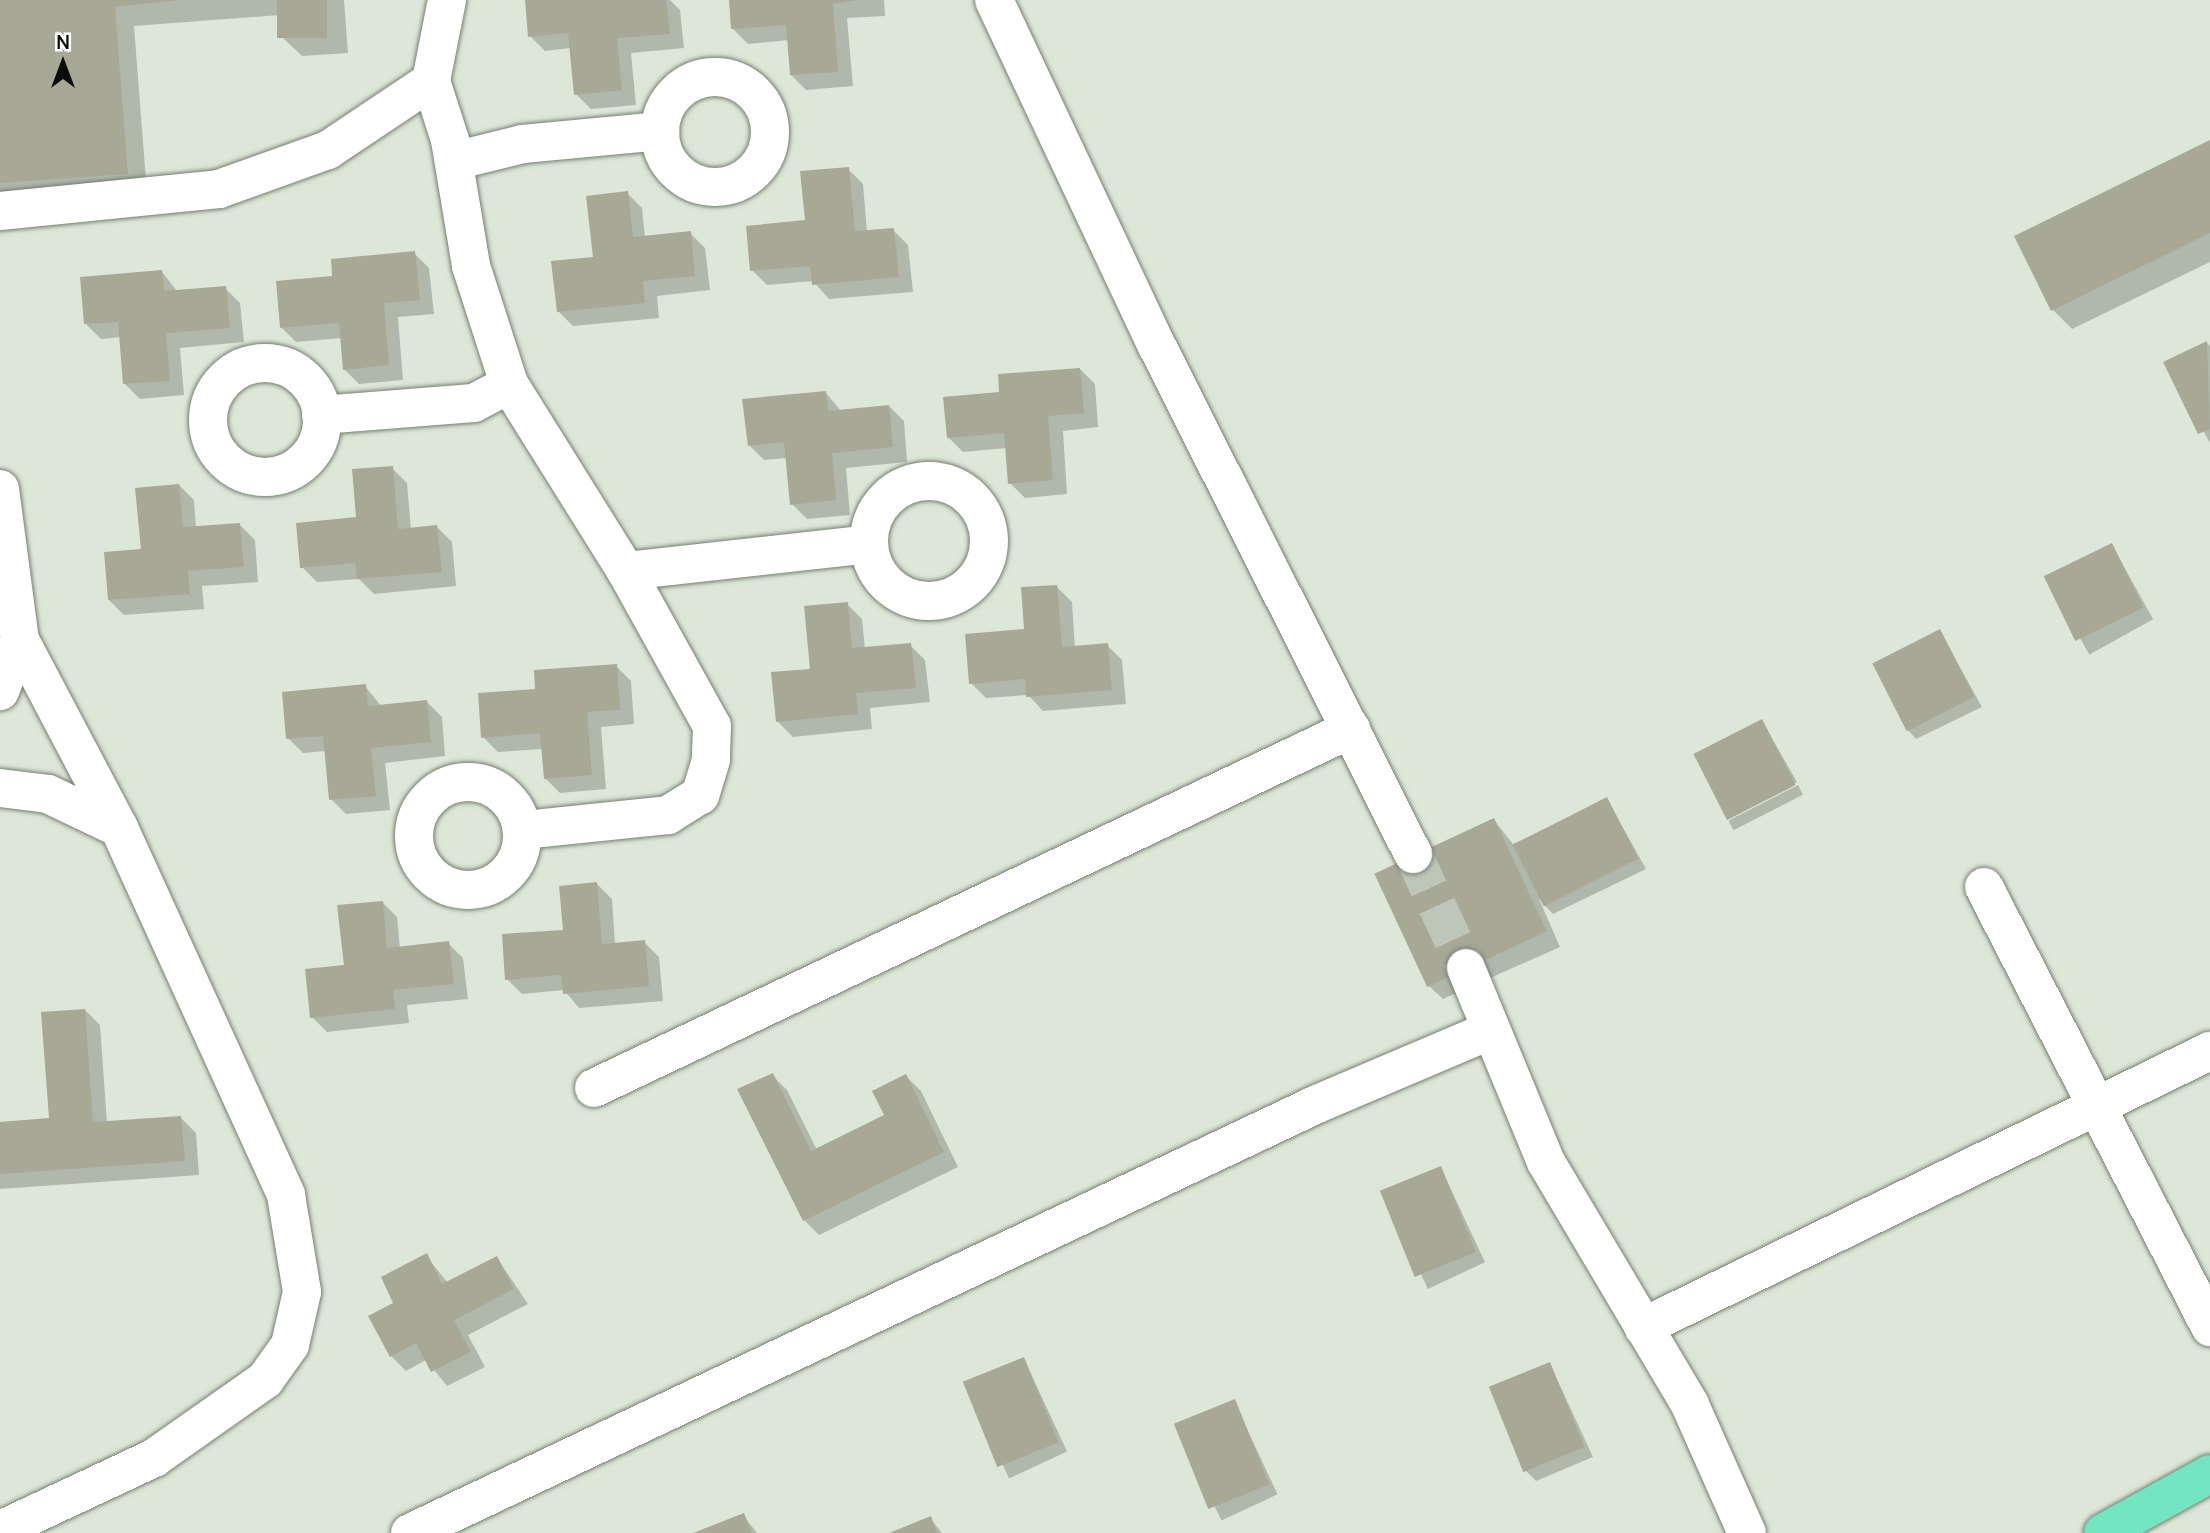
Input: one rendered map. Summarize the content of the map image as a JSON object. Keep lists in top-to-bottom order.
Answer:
{
  "north": "top"
}
